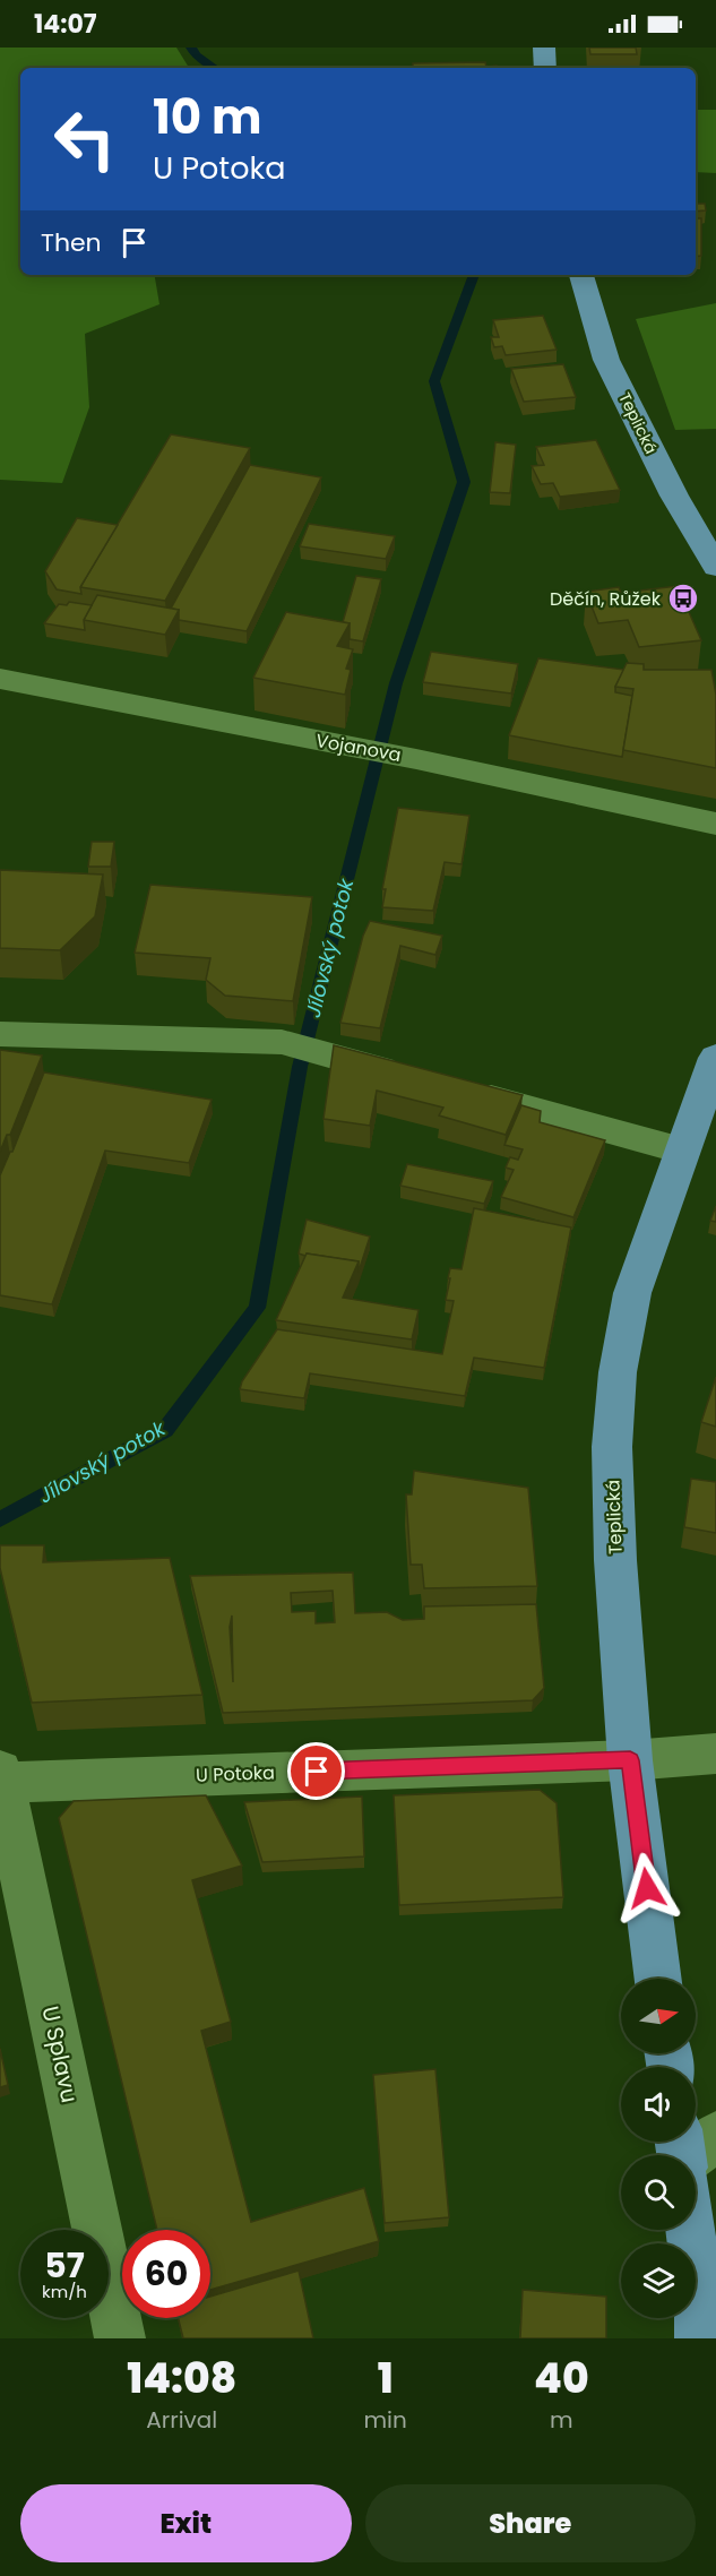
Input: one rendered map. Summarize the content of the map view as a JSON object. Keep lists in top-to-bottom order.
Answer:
{
  "streets": {
    "main road": ["Teplická"],
    "street": ["Vojanova", "U Potoka", "U Splavu"]
  },
  "crossings": [
    ["Teplická", "U Potoka"],
    ["U Potoka", "U Splavu"]
  ],
  "water": ["Jílovský potok"],
  "places": {
    "bus stop": ["Děčín, Růžek"]
  },
  "north": "right",
  "page": {
    "status": "14:07",
    "turn": ["10 m", "U Potoka"],
    "then": "Then",
    "speed": "57 km/h",
    "limit": "60",
    "eta": [
      "14:08",
      "Arrival",
      "1",
      "min",
      "40",
      "m"
    ],
    "buttons": ["Exit", "Share"]
  }
}
